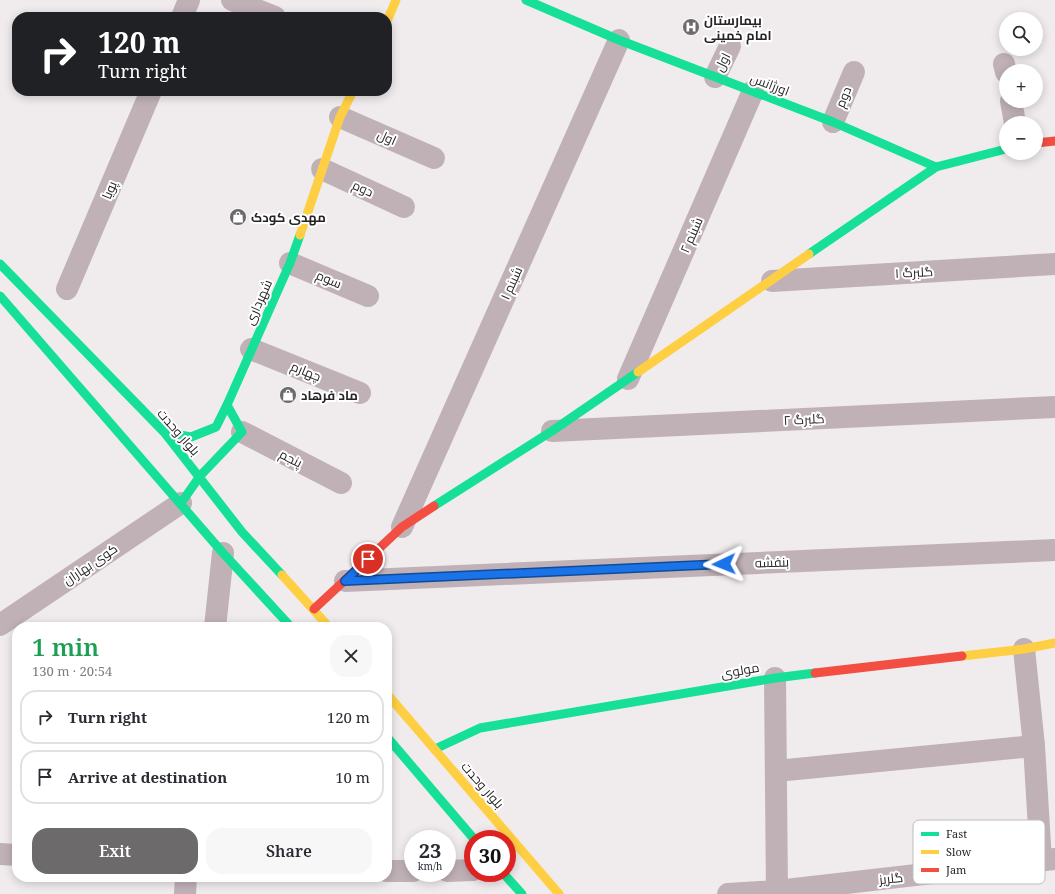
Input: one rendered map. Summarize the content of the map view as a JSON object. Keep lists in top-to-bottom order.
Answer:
{
  "streets": {
    "street": [
      "اول",
      "اورژانس",
      "دوم",
      "پویا",
      "شبنم ۲",
      "گلبرگ ۱",
      "سوم",
      "شبنم ۱",
      "شهرداری",
      "چهارم",
      "گلبرگ ۲",
      "بلوار وحدت",
      "پنجم",
      "بنفشه",
      "کوی بهاران",
      "مولوی",
      "گلریز"
    ]
  },
  "crossings": [
    ["اول", "اورژانس"],
    ["اول", "شهرداری"],
    ["اورژانس", "دوم"],
    ["اورژانس", "شبنم ۲"],
    ["اورژانس", "شبنم ۱"],
    ["دوم", "شهرداری"],
    ["سوم", "شهرداری"],
    ["شهرداری", "چهارم"],
    ["شهرداری", "بلوار وحدت"],
    ["بلوار وحدت", "مولوی"]
  ],
  "places": {
    "hospital": ["بیمارستان امام خمینی"],
    "shop": ["مهدی کودک", "ماد فرهاد"]
  },
  "legend": ["Fast", "Slow", "Jam"],
  "page": {
    "map_buttons": ["+", "−"],
    "turn": ["120 m", "Turn right"],
    "heading": ["1 min", "130 m · 20:54"],
    "list": [
      {
        "name": "Turn right",
        "value": "120 m"
      },
      {
        "name": "Arrive at destination",
        "value": "10 m"
      }
    ],
    "buttons": ["Exit", "Share"],
    "speed": "23 km/h",
    "limit": "30"
  }
}
